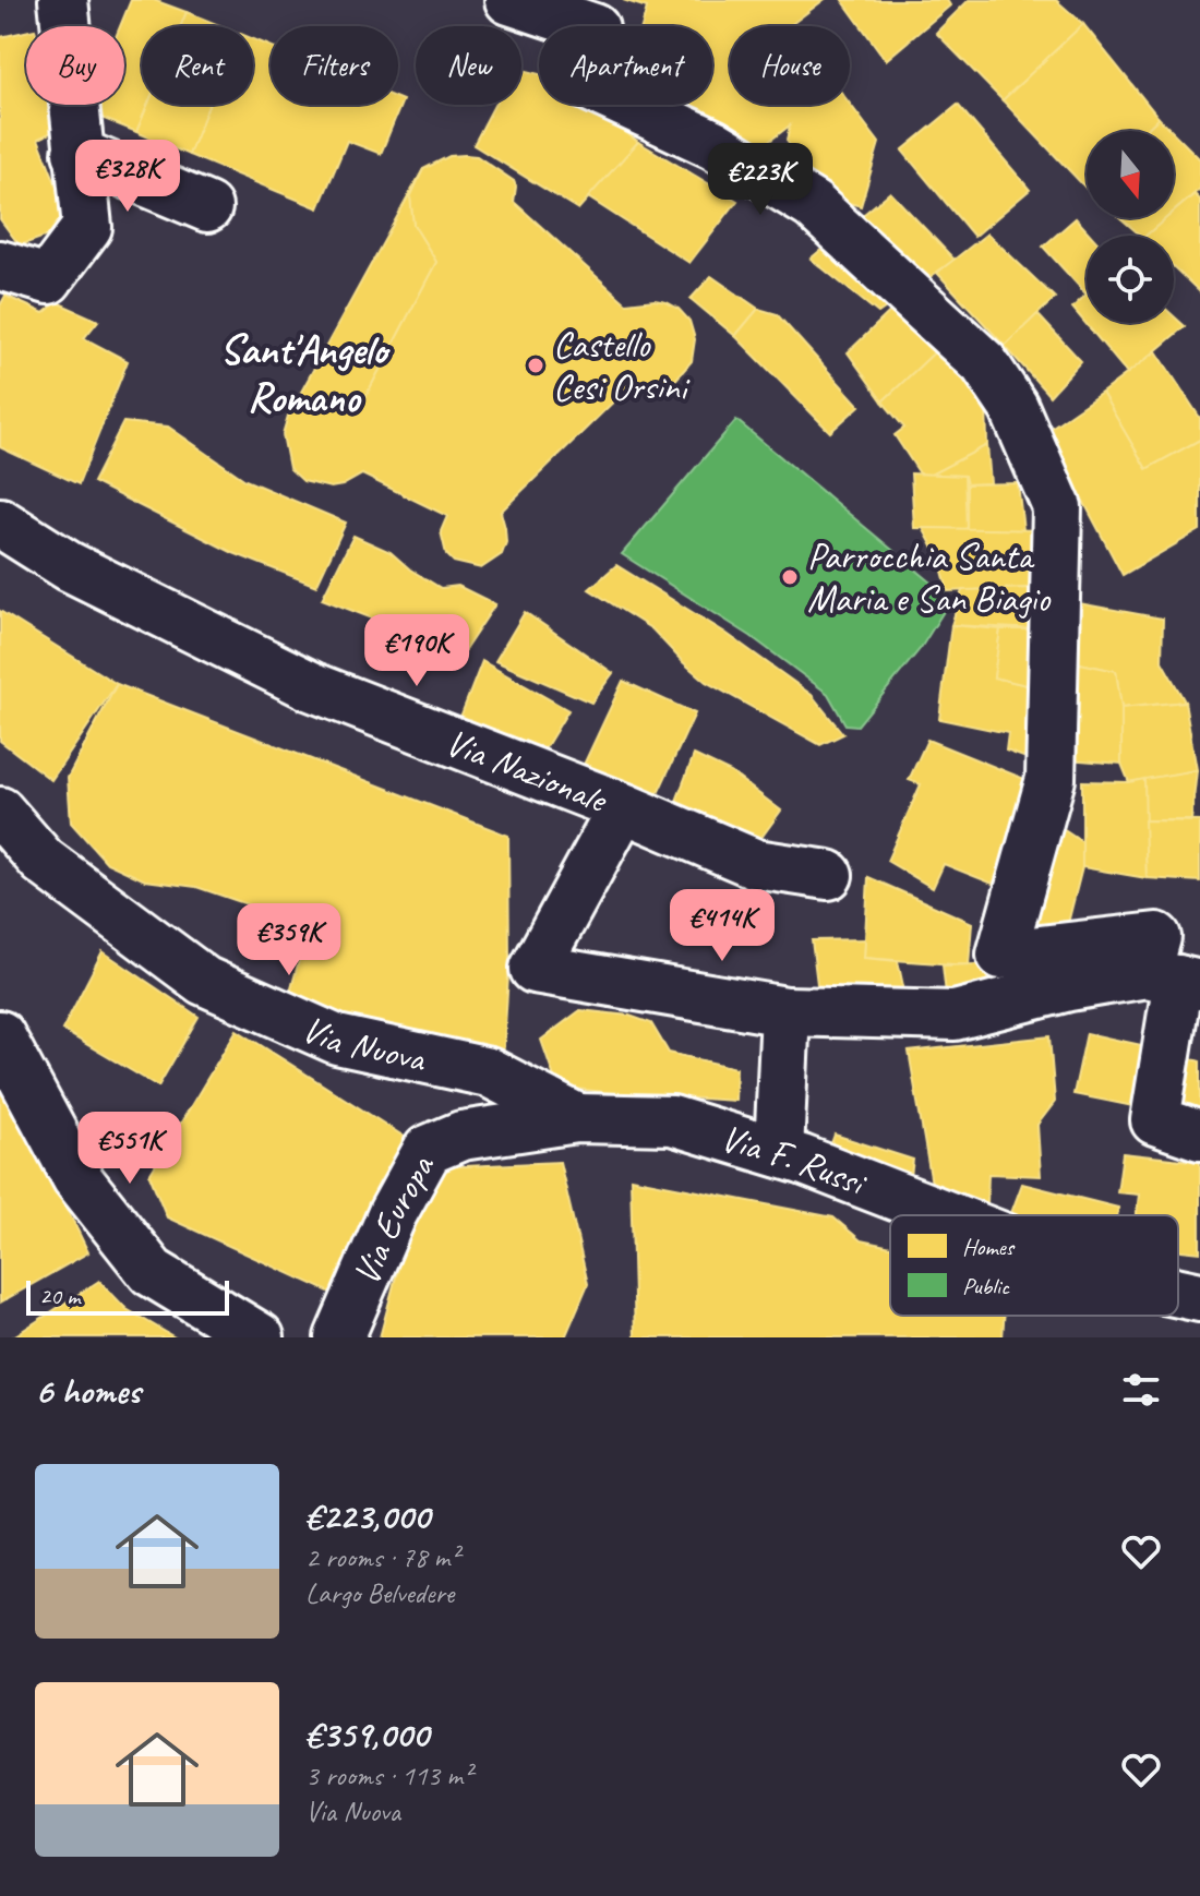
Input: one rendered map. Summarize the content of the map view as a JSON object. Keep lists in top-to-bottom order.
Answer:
{
  "streets": {
    "street": [
      "Via Nazionale",
      "Via Nuova",
      "Via F. Russi",
      "Via Europa"
    ]
  },
  "crossings": [
    ["Via Nuova", "Via F. Russi"],
    ["Via Nuova", "Via Europa"],
    ["Via F. Russi", "Via Europa"]
  ],
  "districts": ["Sant'Angelo Romano"],
  "places": ["Castello Cesi Orsini", "Parrocchia Santa Maria e San Biagio"],
  "legend": ["Homes", "Public"],
  "scale_bar": "20 m",
  "north": "bottom",
  "page": {
    "chip": [
      "Buy",
      "Rent",
      "Filters",
      "New",
      "Apartment",
      "House"
    ],
    "price": [
      "€328K",
      "€223K",
      "€190K",
      "€414K",
      "€359K",
      "€551K"
    ],
    "scale": "20 m",
    "heading": "6 homes",
    "list": [
      {
        "name": "€223,000",
        "note": "2 rooms · 78 m² · Largo Belvedere"
      },
      {
        "name": "€359,000",
        "note": "3 rooms · 113 m² · Via Nuova"
      }
    ]
  }
}
